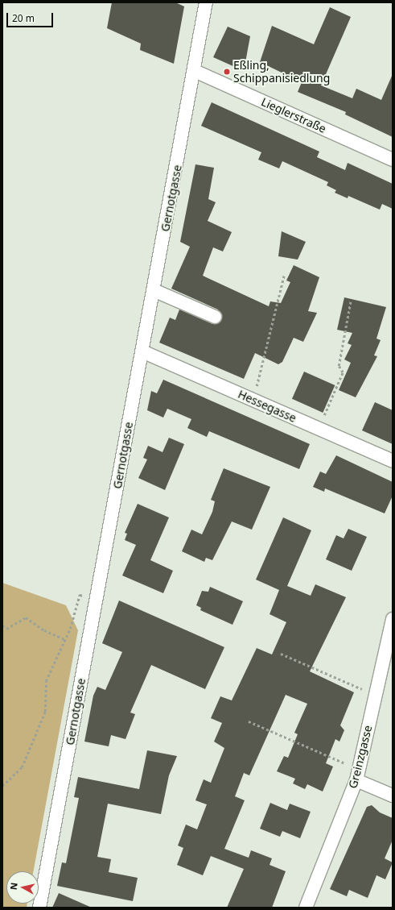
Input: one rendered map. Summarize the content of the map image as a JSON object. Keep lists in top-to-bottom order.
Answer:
{
  "streets": {
    "street": [
      "Lieglerstraße",
      "Gernotgasse",
      "Hessegasse",
      "Greinzgasse"
    ]
  },
  "crossings": [
    ["Lieglerstraße", "Gernotgasse"],
    ["Gernotgasse", "Hessegasse"]
  ],
  "places": ["Eßling, Schippanisiedlung"],
  "scale_bar": "20 m",
  "north": "left"
}
